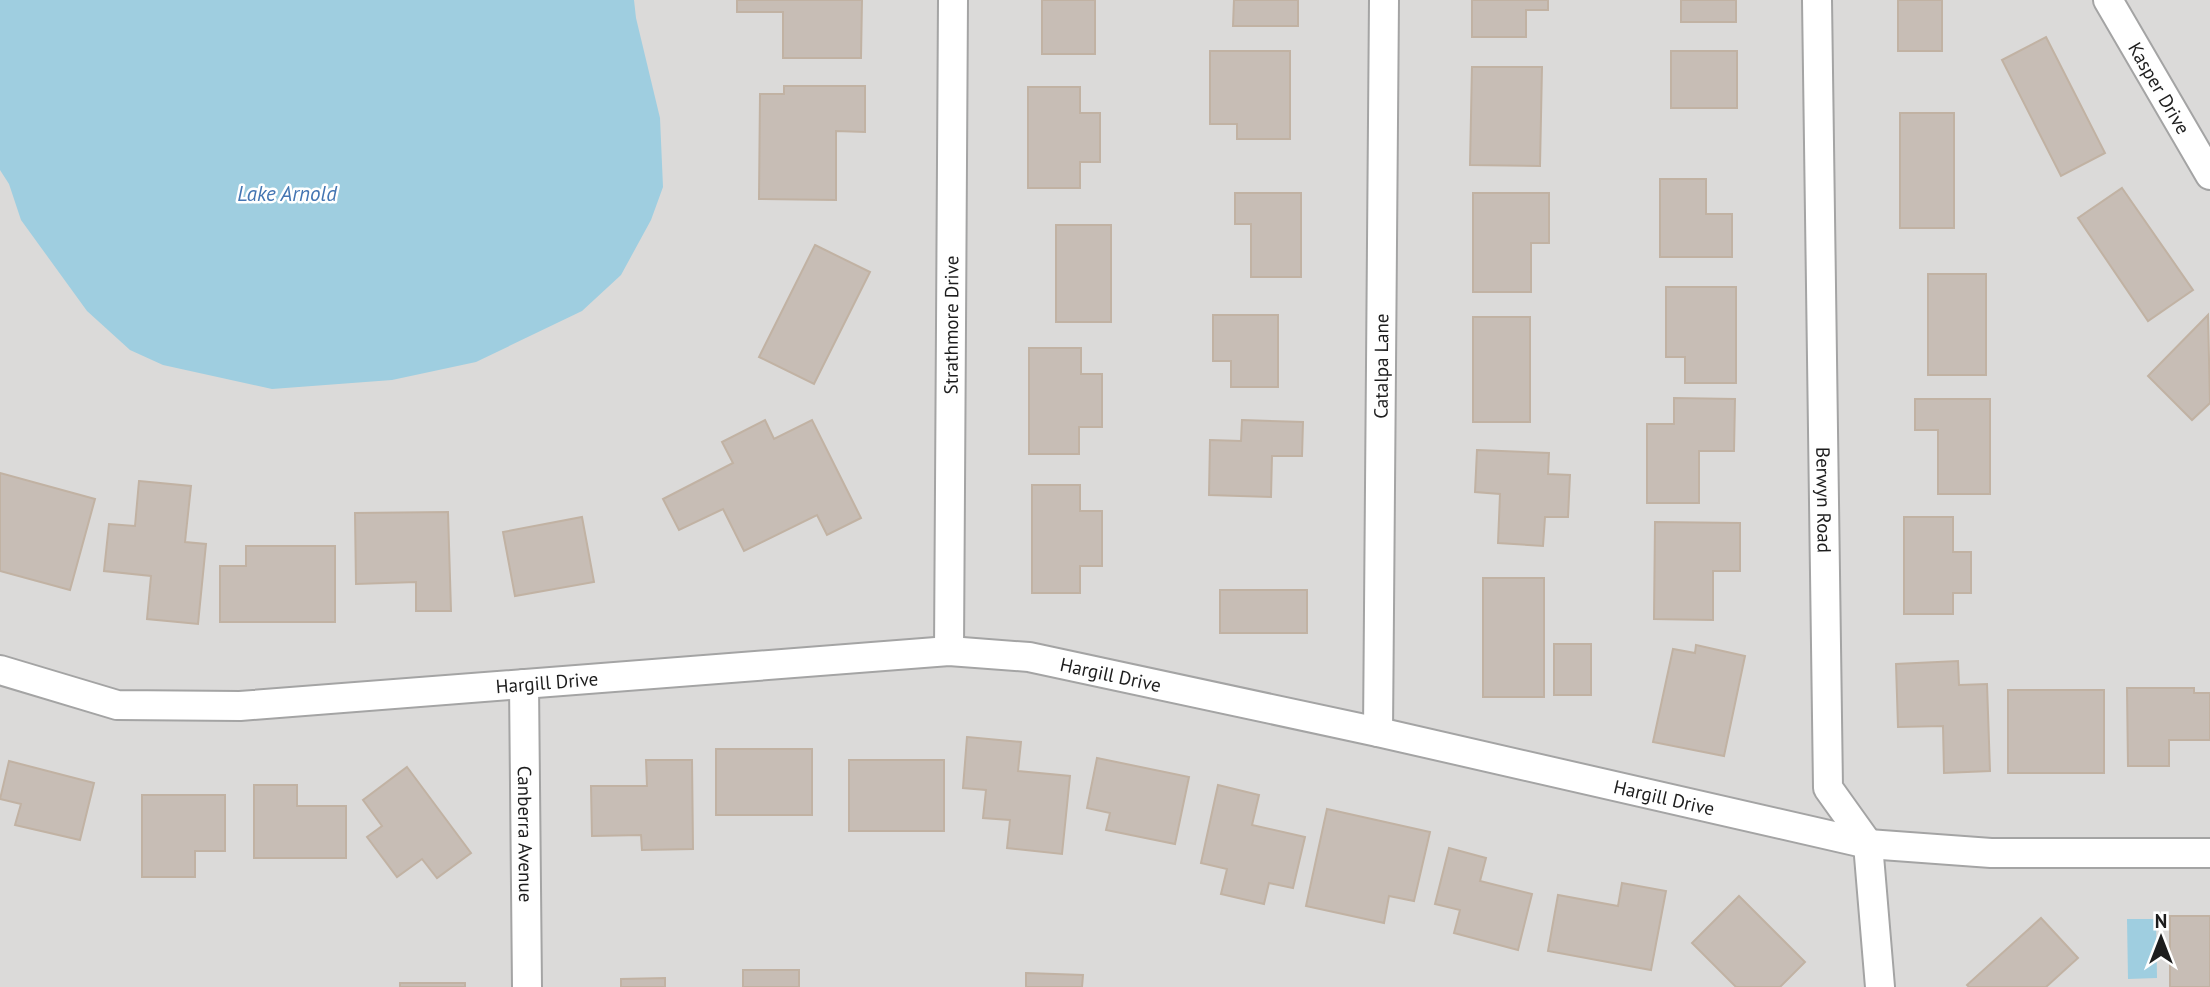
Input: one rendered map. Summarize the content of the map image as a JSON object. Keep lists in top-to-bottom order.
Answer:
{
  "streets": {
    "street": [
      "Kasper Drive",
      "Strathmore Drive",
      "Catalpa Lane",
      "Berwyn Road",
      "Hargill Drive",
      "Canberra Avenue"
    ]
  },
  "crossings": [
    ["Strathmore Drive", "Hargill Drive"],
    ["Catalpa Lane", "Hargill Drive"],
    ["Berwyn Road", "Hargill Drive"],
    ["Hargill Drive", "Canberra Avenue"]
  ],
  "water": ["Lake Arnold"],
  "north": "top"
}
